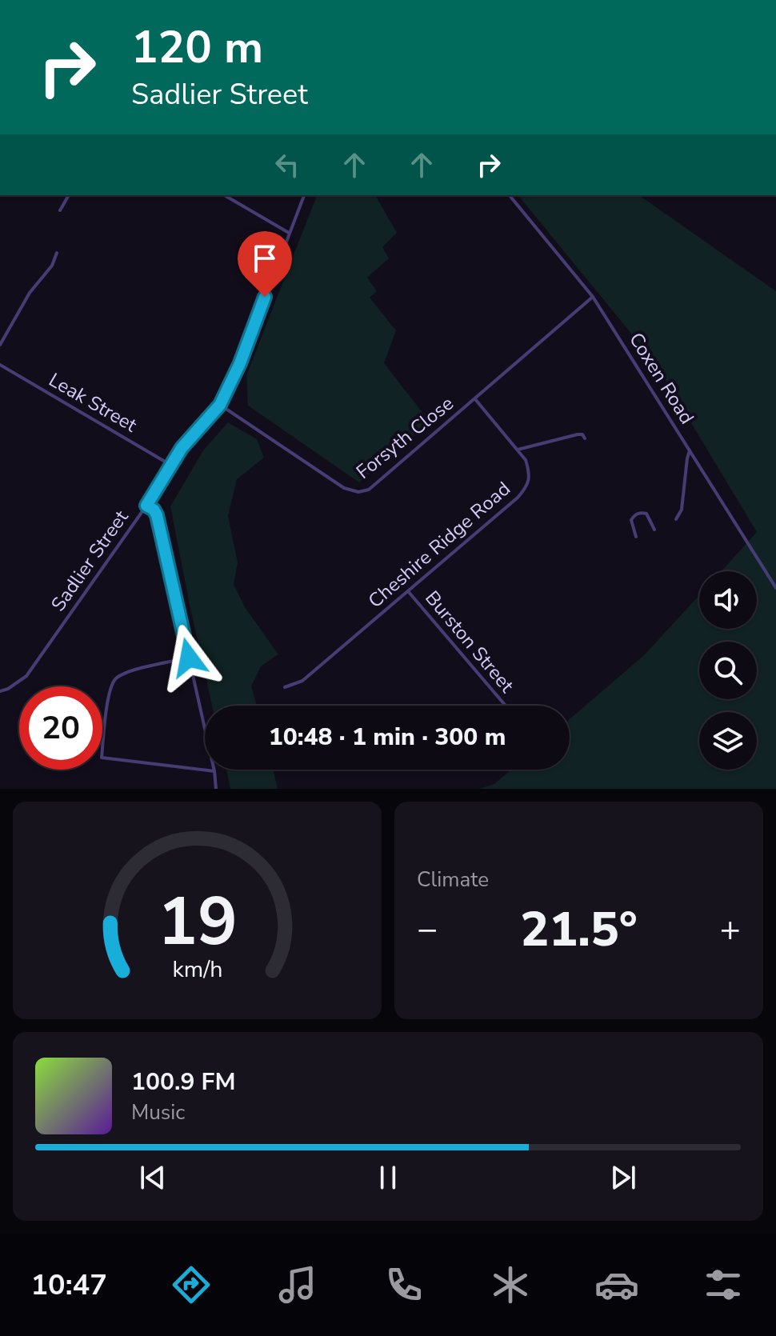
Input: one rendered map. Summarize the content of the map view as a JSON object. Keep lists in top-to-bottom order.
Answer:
{
  "streets": {
    "lane": [
      "Coxen Road",
      "Leak Street",
      "Forsyth Close",
      "Cheshire Ridge Road",
      "Sadlier Street",
      "Burston Street"
    ]
  },
  "crossings": [
    ["Coxen Road", "Forsyth Close"],
    ["Leak Street", "Sadlier Street"],
    ["Forsyth Close", "Cheshire Ridge Road"],
    ["Forsyth Close", "Sadlier Street"],
    ["Cheshire Ridge Road", "Burston Street"]
  ],
  "page": {
    "turn": ["120 m", "Sadlier Street"],
    "limit": "20",
    "trip": "10:48 · 1 min · 300 m",
    "tile": "Climate",
    "heat": ["−", "21.5°", "+"],
    "song": ["100.9 FM", "Music"],
    "tabs": "10:47",
    "gauge": ["19", "km/h"]
  }
}
